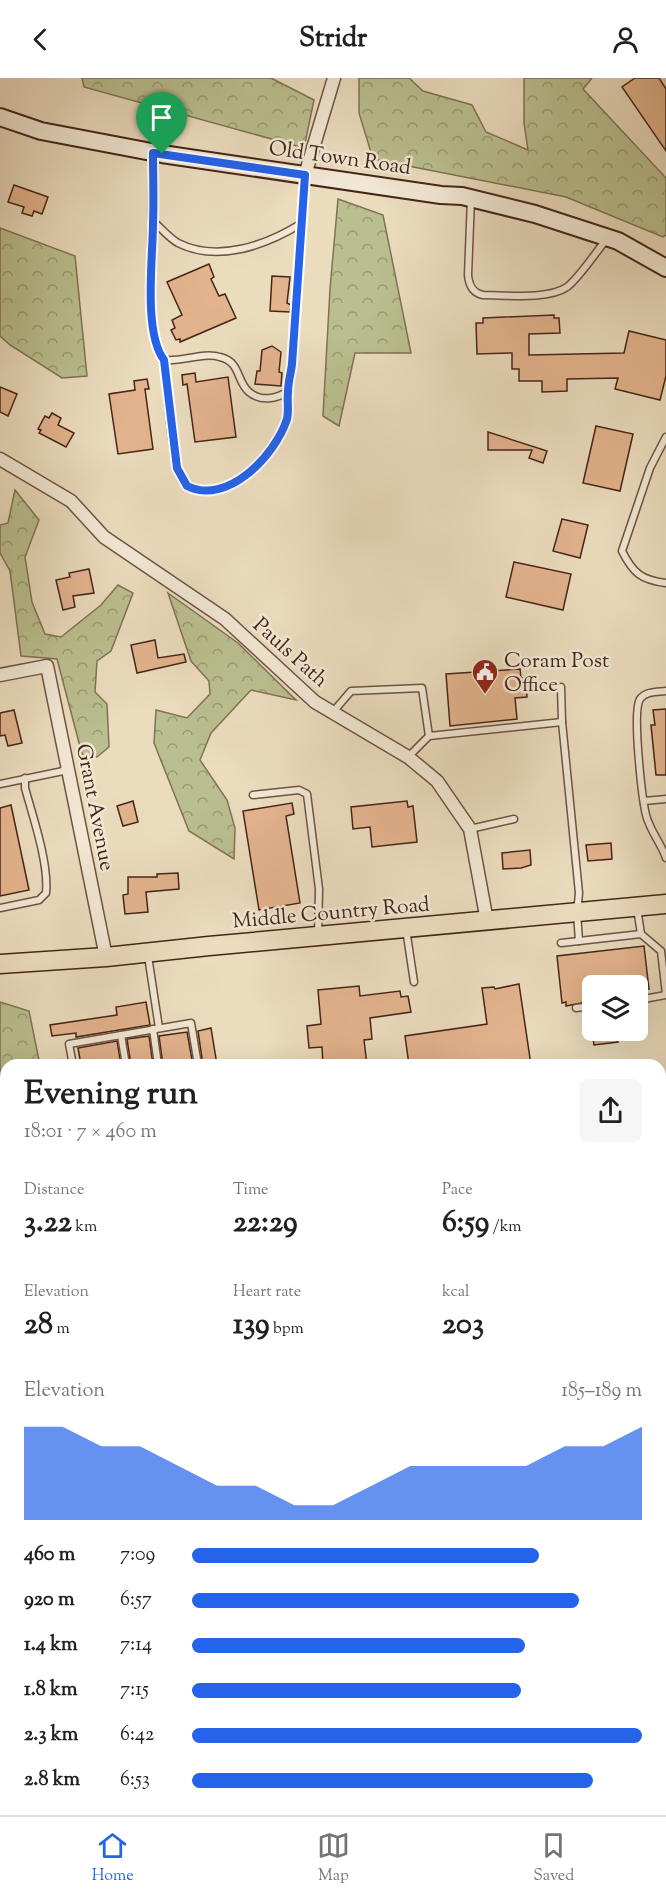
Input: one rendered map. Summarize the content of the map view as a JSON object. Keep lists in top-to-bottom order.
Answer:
{
  "streets": {
    "main road": ["Old Town Road", "Middle Country Road"],
    "street": ["Pauls Path", "Grant Avenue"]
  },
  "crossings": [
    ["Pauls Path", "Middle Country Road"],
    ["Grant Avenue", "Middle Country Road"]
  ],
  "places": {
    "public building": ["Coram Post Office"]
  },
  "page": {
    "header": "Stridr",
    "heading": ["Evening run", "18:01 · 7 × 460 m"],
    "stats": [
      ["Distance", "3.22 km"],
      ["Time", "22:29"],
      ["Pace", "6:59 /km"],
      ["Elevation", "28 m"],
      ["Heart rate", "139 bpm"],
      ["kcal", "203"]
    ],
    "chart": ["Elevation", "185–189 m"],
    "list": [
      {
        "name": "460 m",
        "note": "7:09"
      },
      {
        "name": "920 m",
        "note": "6:57"
      },
      {
        "name": "1.4 km",
        "note": "7:14"
      },
      {
        "name": "1.8 km",
        "note": "7:15"
      },
      {
        "name": "2.3 km",
        "note": "6:42"
      },
      {
        "name": "2.8 km",
        "note": "6:53"
      }
    ],
    "tabs": ["Home", "Map", "Saved"]
  }
}
